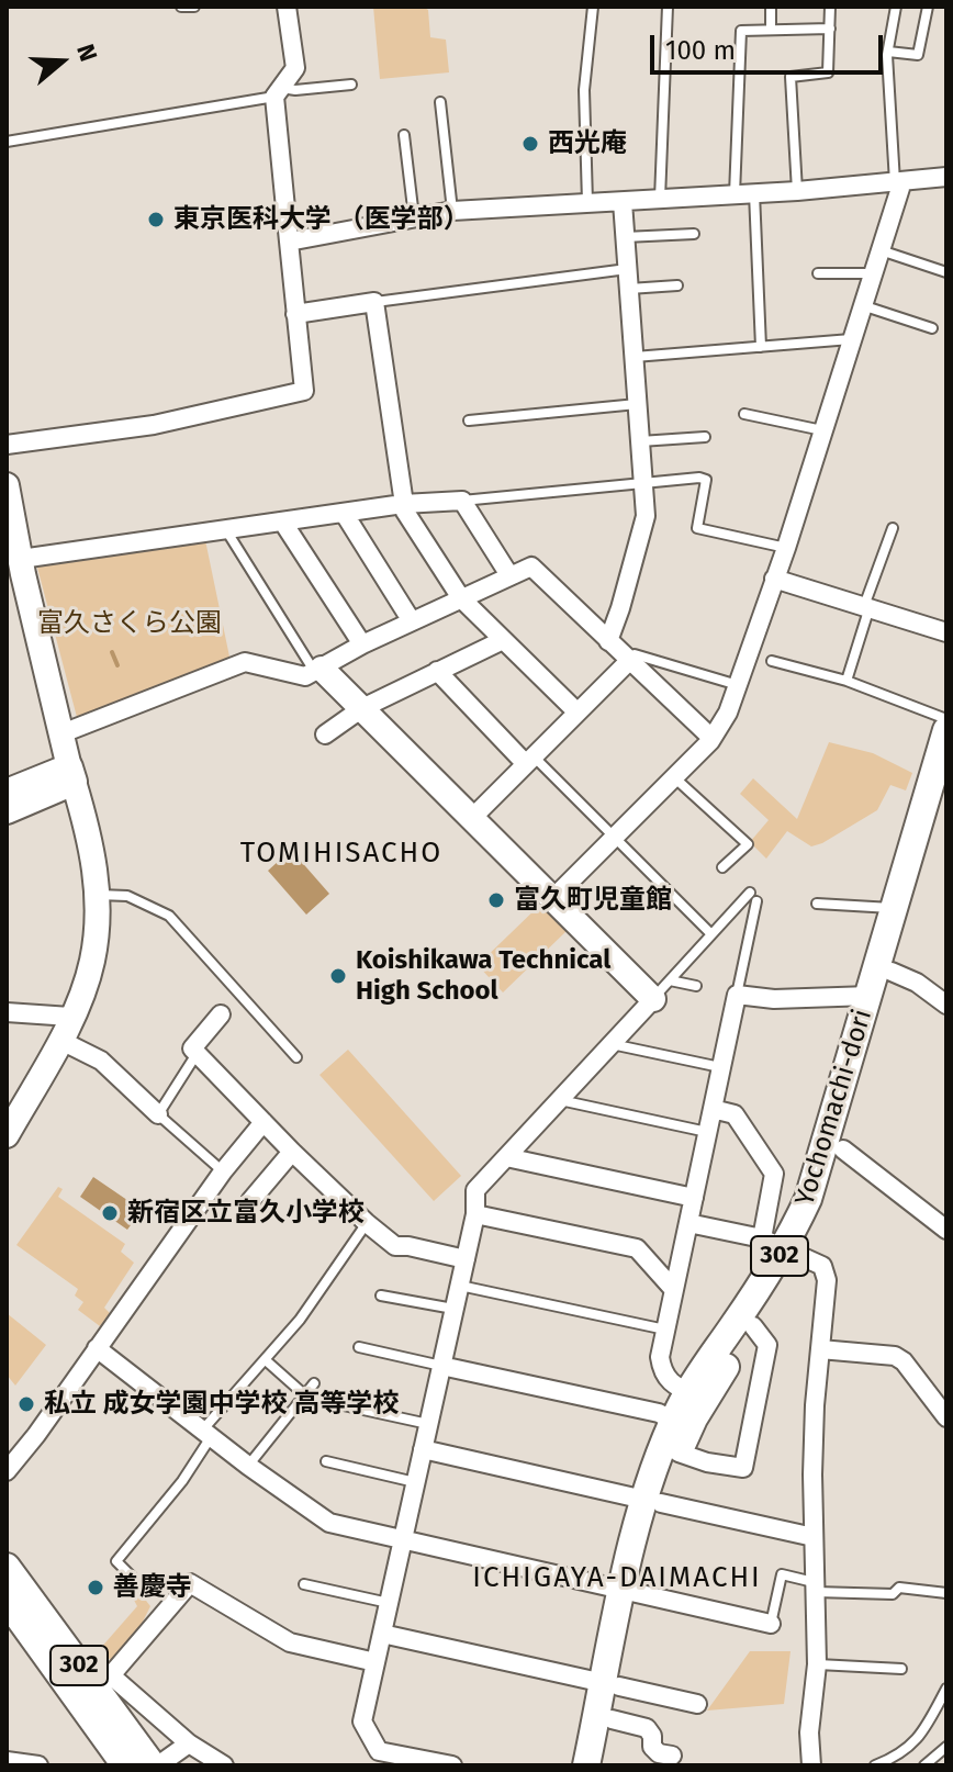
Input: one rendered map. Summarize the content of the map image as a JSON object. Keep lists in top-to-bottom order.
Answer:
{
  "streets": {
    "main road": ["Yochomachi-dori", "302"]
  },
  "districts": ["TOMIHISACHO", "ICHIGAYA-DAIMACHI"],
  "parks": ["富久さくら公園"],
  "places": [
    "西光庵",
    "東京医科大学 （医学部）",
    "富久町児童館",
    "Koishikawa Technical High School",
    "新宿区立富久小学校",
    "私立 成女学園中学校 高等学校",
    "善慶寺"
  ],
  "scale_bar": "100 m",
  "north": "right"
}
